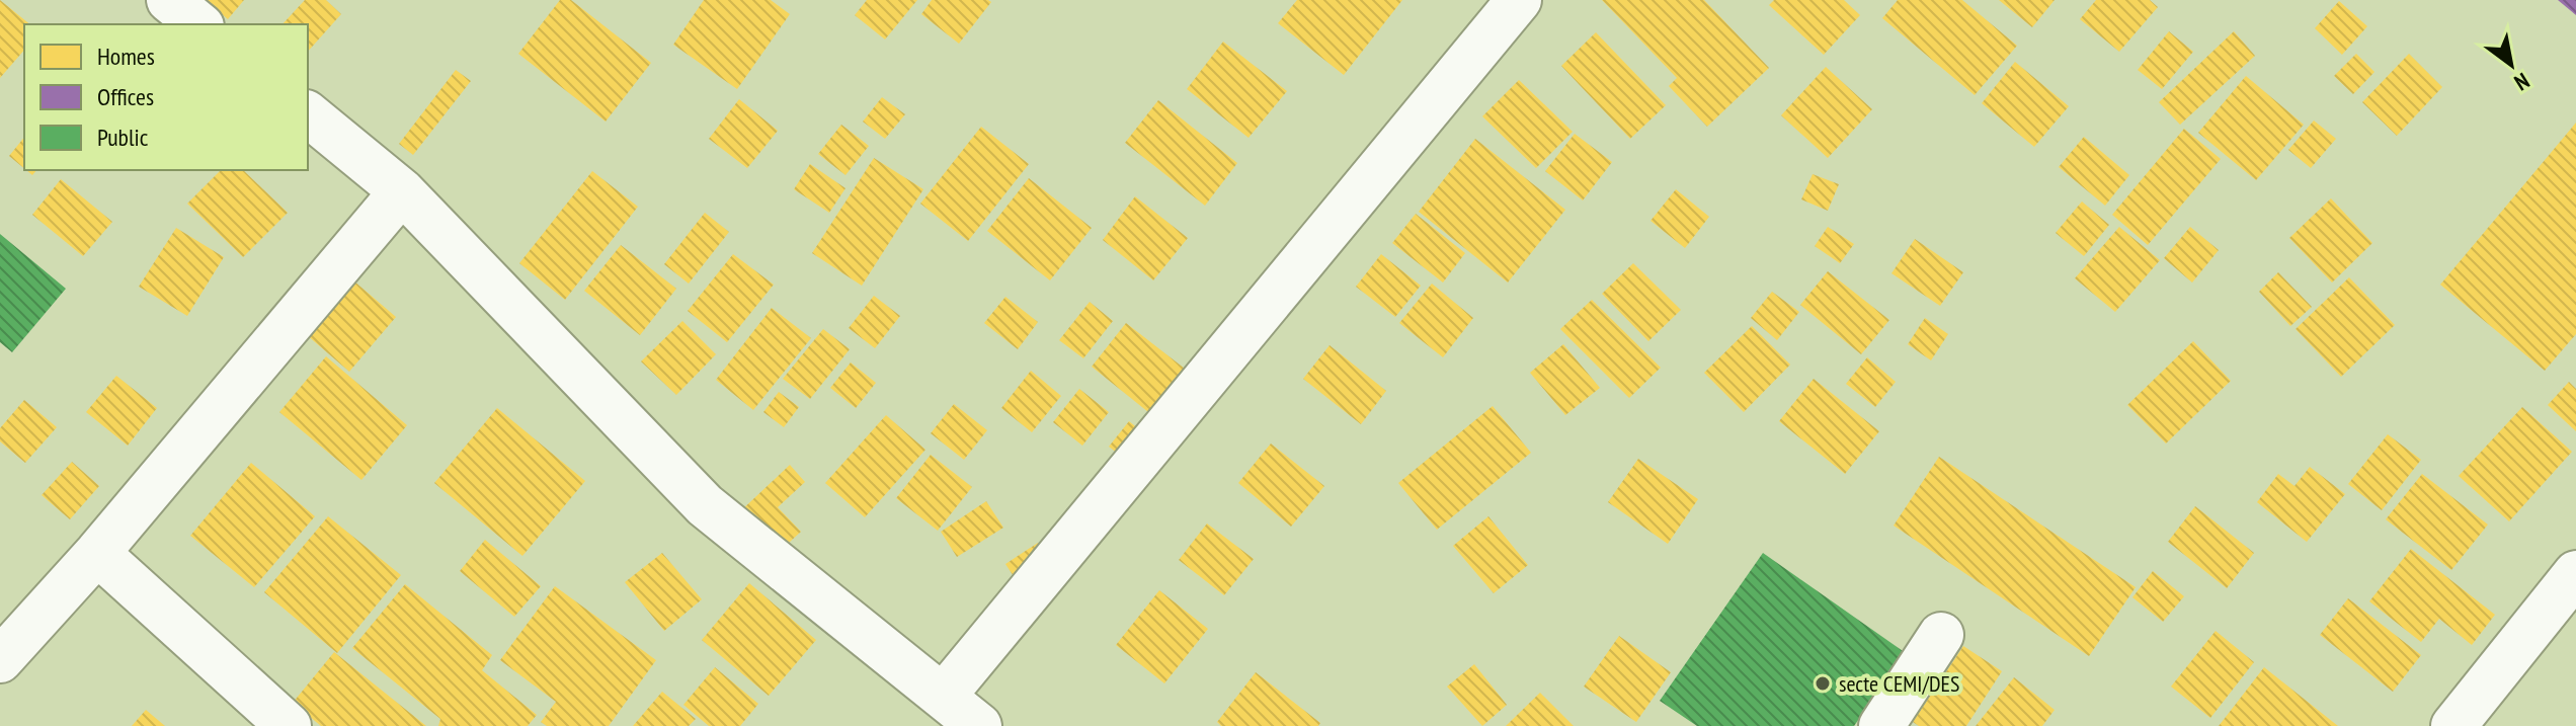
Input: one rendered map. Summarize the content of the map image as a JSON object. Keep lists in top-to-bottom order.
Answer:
{
  "places": ["secte CEMI/DES"],
  "legend": ["Homes", "Offices", "Public"],
  "north": "bottom right"
}
